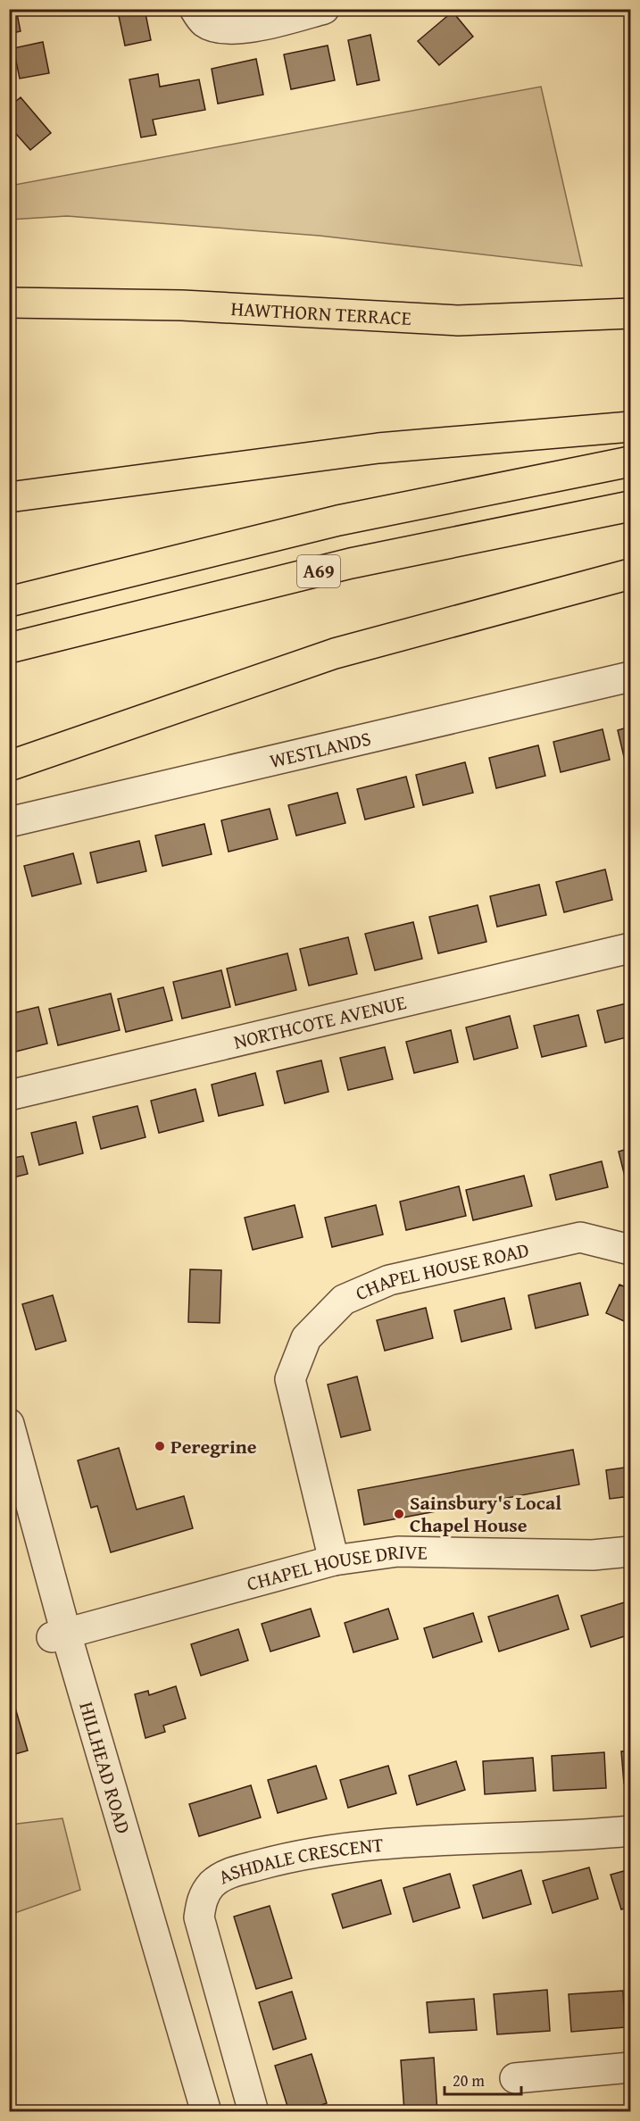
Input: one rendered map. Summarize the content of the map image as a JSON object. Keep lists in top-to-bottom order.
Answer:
{
  "streets": {
    "main road": ["HAWTHORN TERRACE", "A69"],
    "street": [
      "WESTLANDS",
      "NORTHCOTE AVENUE",
      "CHAPEL HOUSE ROAD",
      "CHAPEL HOUSE DRIVE",
      "HILLHEAD ROAD",
      "ASHDALE CRESCENT"
    ]
  },
  "crossings": [
    ["CHAPEL HOUSE ROAD", "CHAPEL HOUSE DRIVE"],
    ["CHAPEL HOUSE DRIVE", "HILLHEAD ROAD"]
  ],
  "places": ["Peregrine", "Sainsbury's Local Chapel House"],
  "scale_bar": "20 m"
}
